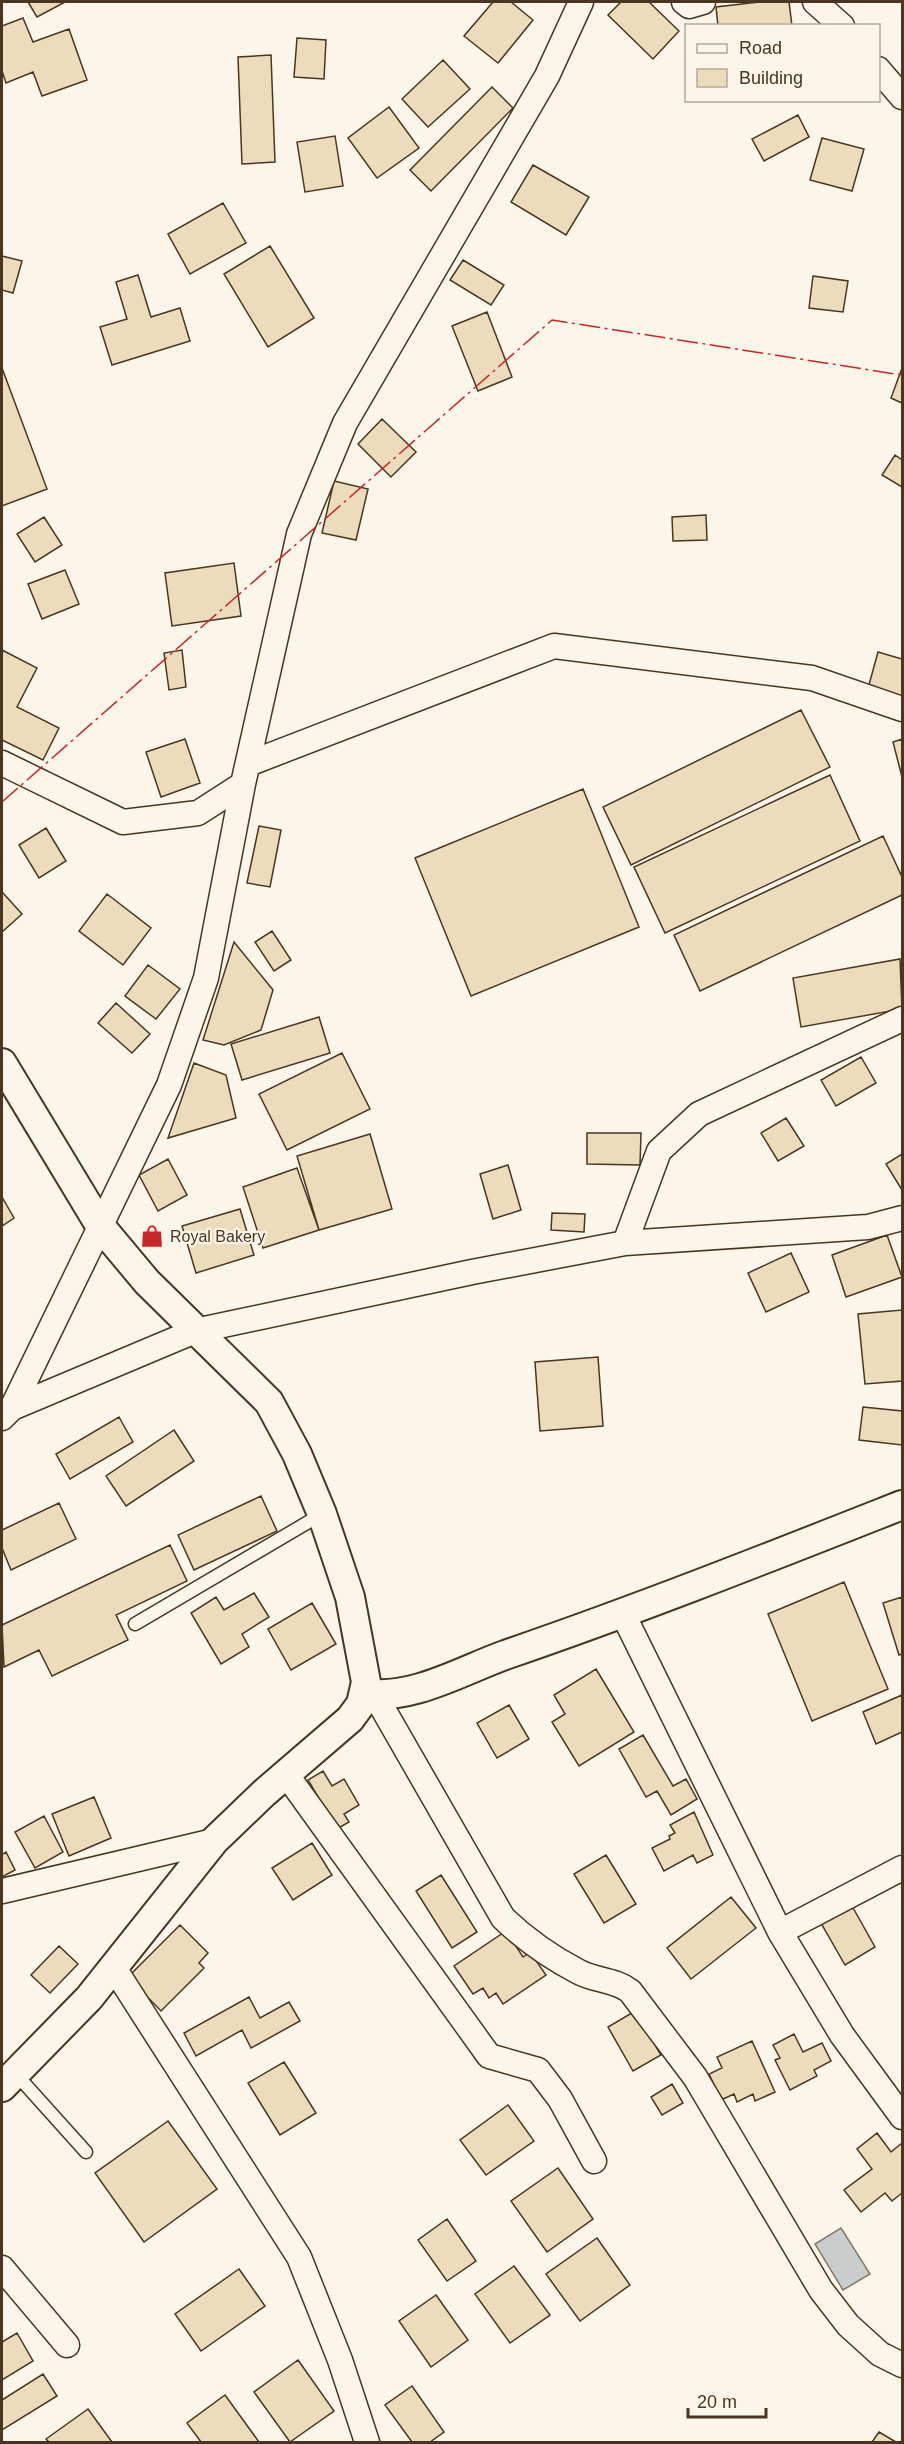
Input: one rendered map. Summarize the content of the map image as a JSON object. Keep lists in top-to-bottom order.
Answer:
{
  "places": {
    "shop": ["Royal Bakery"]
  },
  "legend": ["Road", "Building"],
  "scale_bar": "20 m"
}
